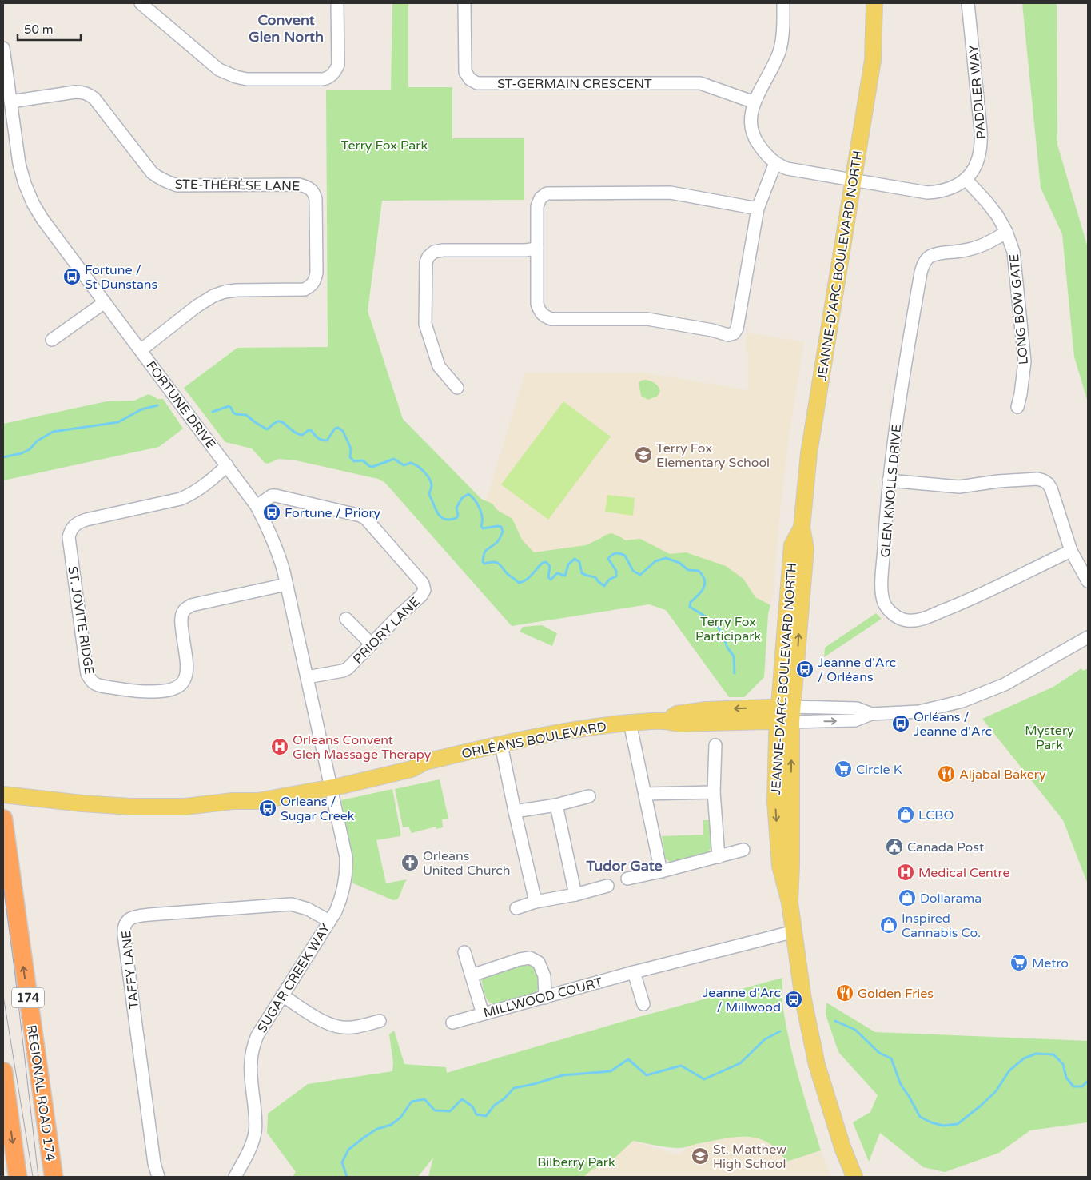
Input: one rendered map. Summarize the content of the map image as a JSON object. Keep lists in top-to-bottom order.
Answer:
{
  "streets": {
    "highway": ["174", "REGIONAL ROAD 174"],
    "main road": ["JEANNE-D'ARC BOULEVARD NORTH", "ORLÉANS BOULEVARD"],
    "street": [
      "ST-GERMAIN CRESCENT",
      "PADDLER WAY",
      "STE-THÉRÈSE LANE",
      "LONG BOW GATE",
      "FORTUNE DRIVE",
      "GLEN KNOLLS DRIVE",
      "ST. JOVITE RIDGE",
      "PRIORY LANE",
      "TAFFY LANE",
      "SUGAR CREEK WAY",
      "MILLWOOD COURT"
    ]
  },
  "crossings": [
    ["PADDLER WAY", "JEANNE-D'ARC BOULEVARD NORTH"],
    ["PADDLER WAY", "LONG BOW GATE"],
    ["STE-THÉRÈSE LANE", "FORTUNE DRIVE"],
    ["JEANNE-D'ARC BOULEVARD NORTH", "ORLÉANS BOULEVARD"],
    ["JEANNE-D'ARC BOULEVARD NORTH", "MILLWOOD COURT"],
    ["LONG BOW GATE", "GLEN KNOLLS DRIVE"],
    ["FORTUNE DRIVE", "ST. JOVITE RIDGE"],
    ["FORTUNE DRIVE", "PRIORY LANE"],
    ["FORTUNE DRIVE", "ORLÉANS BOULEVARD"],
    ["FORTUNE DRIVE", "SUGAR CREEK WAY"],
    ["ORLÉANS BOULEVARD", "SUGAR CREEK WAY"],
    ["TAFFY LANE", "SUGAR CREEK WAY"]
  ],
  "one_way": ["REGIONAL ROAD 174"],
  "districts": ["Convent Glen North", "Tudor Gate"],
  "parks": [
    "Terry Fox Park",
    "Terry Fox Participark",
    "Mystery Park",
    "Bilberry Park"
  ],
  "places": {
    "bus stop": [
      "Fortune / St Dunstans",
      "Fortune / Priory",
      "Jeanne d'Arc / Orléans",
      "Orléans / Jeanne d'Arc",
      "Orleans / Sugar Creek",
      "Jeanne d'Arc / Millwood"
    ],
    "school or university": ["Terry Fox Elementary School", "St. Matthew High School"],
    "hospital": ["Orleans Convent Glen Massage Therapy", "Medical Centre"],
    "supermarket": ["Circle K", "Metro"],
    "restaurant": ["Aljabal Bakery", "Golden Fries"],
    "shop": ["LCBO", "Dollarama", "Inspired Cannabis Co."],
    "public building": ["Canada Post"],
    "church": ["Orleans United Church"]
  },
  "scale_bar": "50 m"
}
